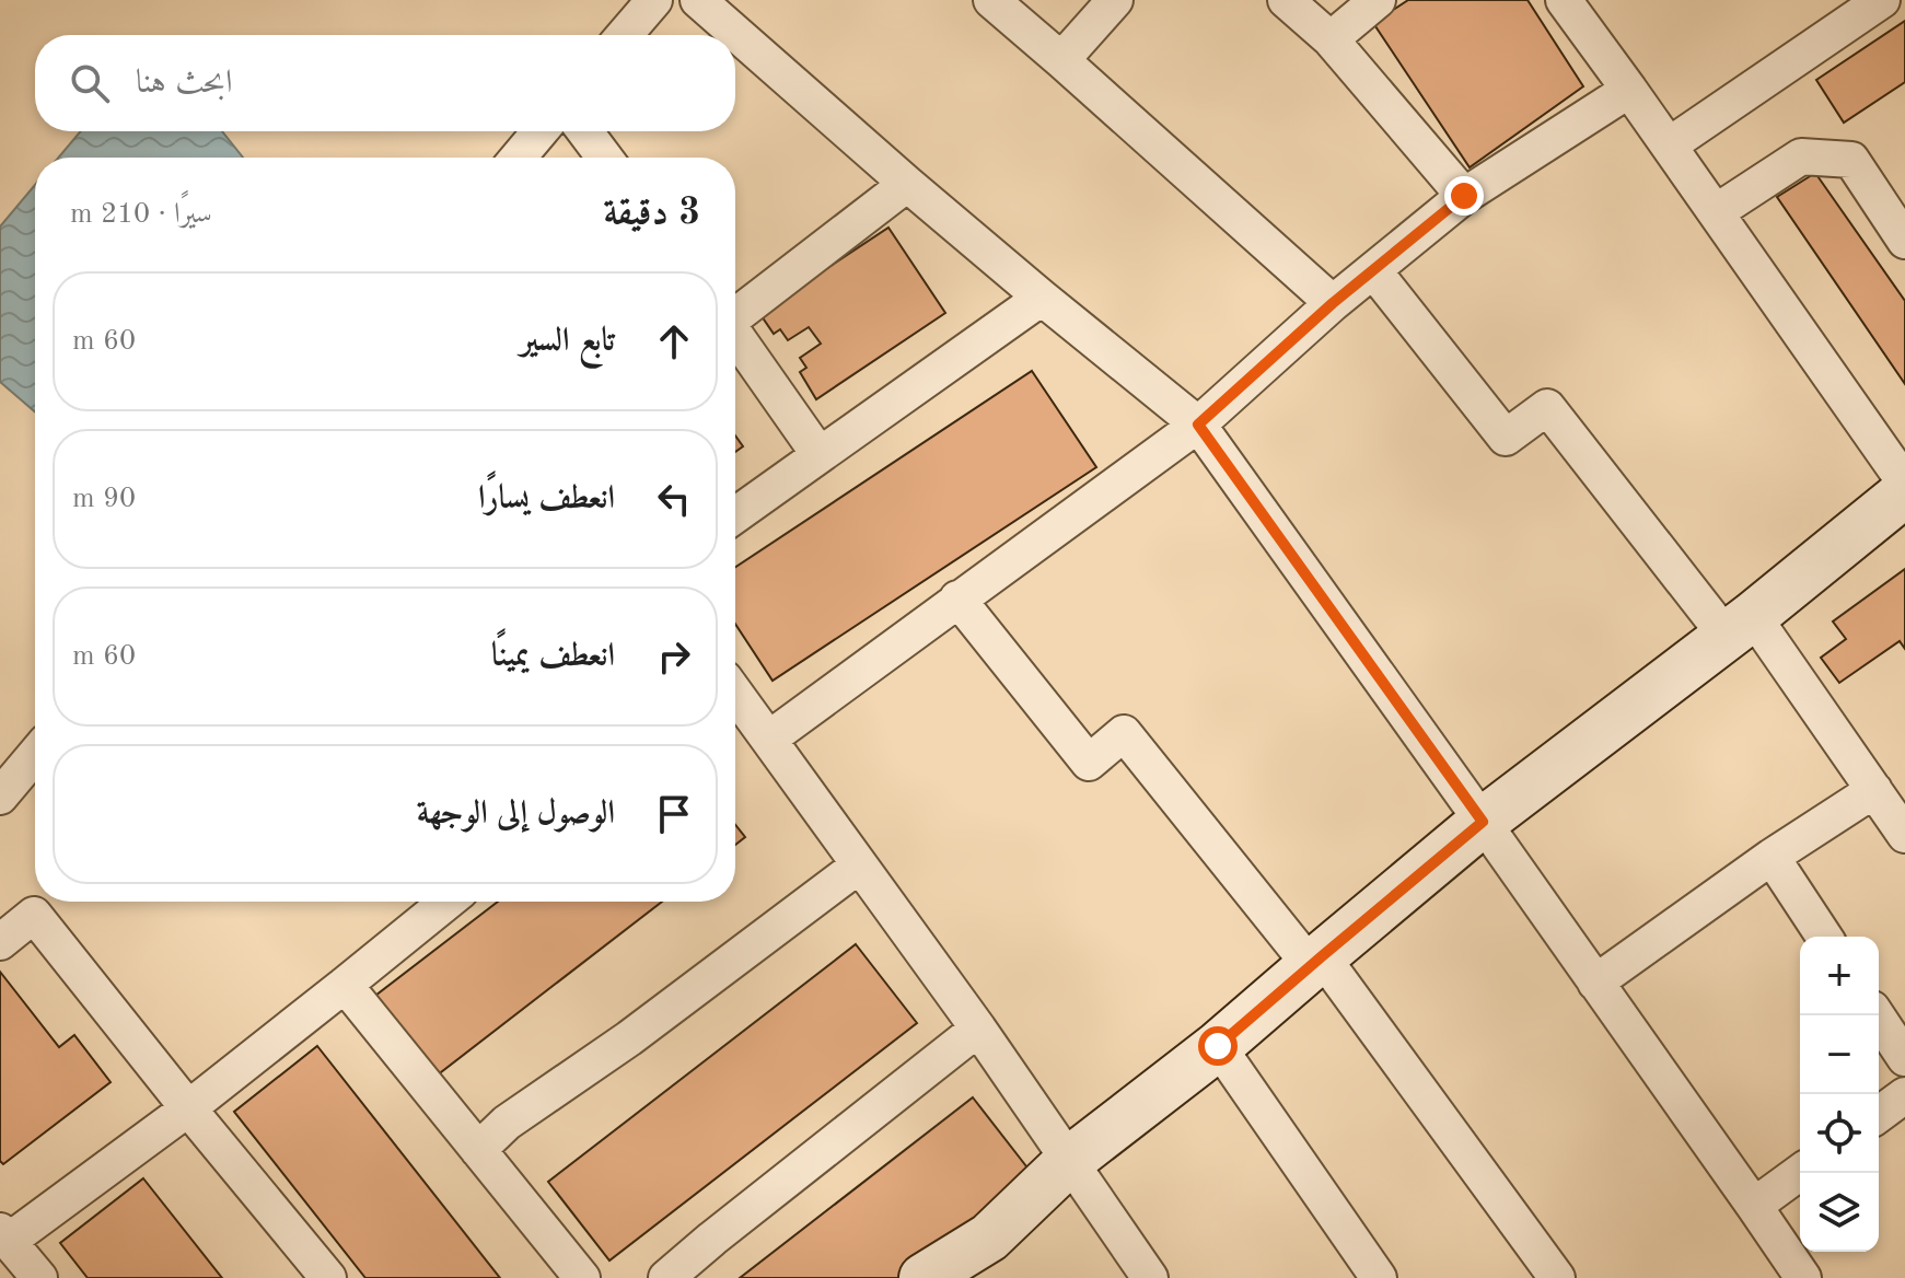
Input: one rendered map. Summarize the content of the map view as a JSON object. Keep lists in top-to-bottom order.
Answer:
{
  "page": {
    "search": "ابحث هنا",
    "heading": ["3 دقيقة", "سيرًا · 210 m"],
    "list": [
      ["تابع السير", "60 m"],
      ["انعطف يسارًا", "90 m"],
      ["انعطف يمينًا", "60 m"],
      "الوصول إلى الوجهة"
    ],
    "map_buttons": ["+", "−"]
  }
}
